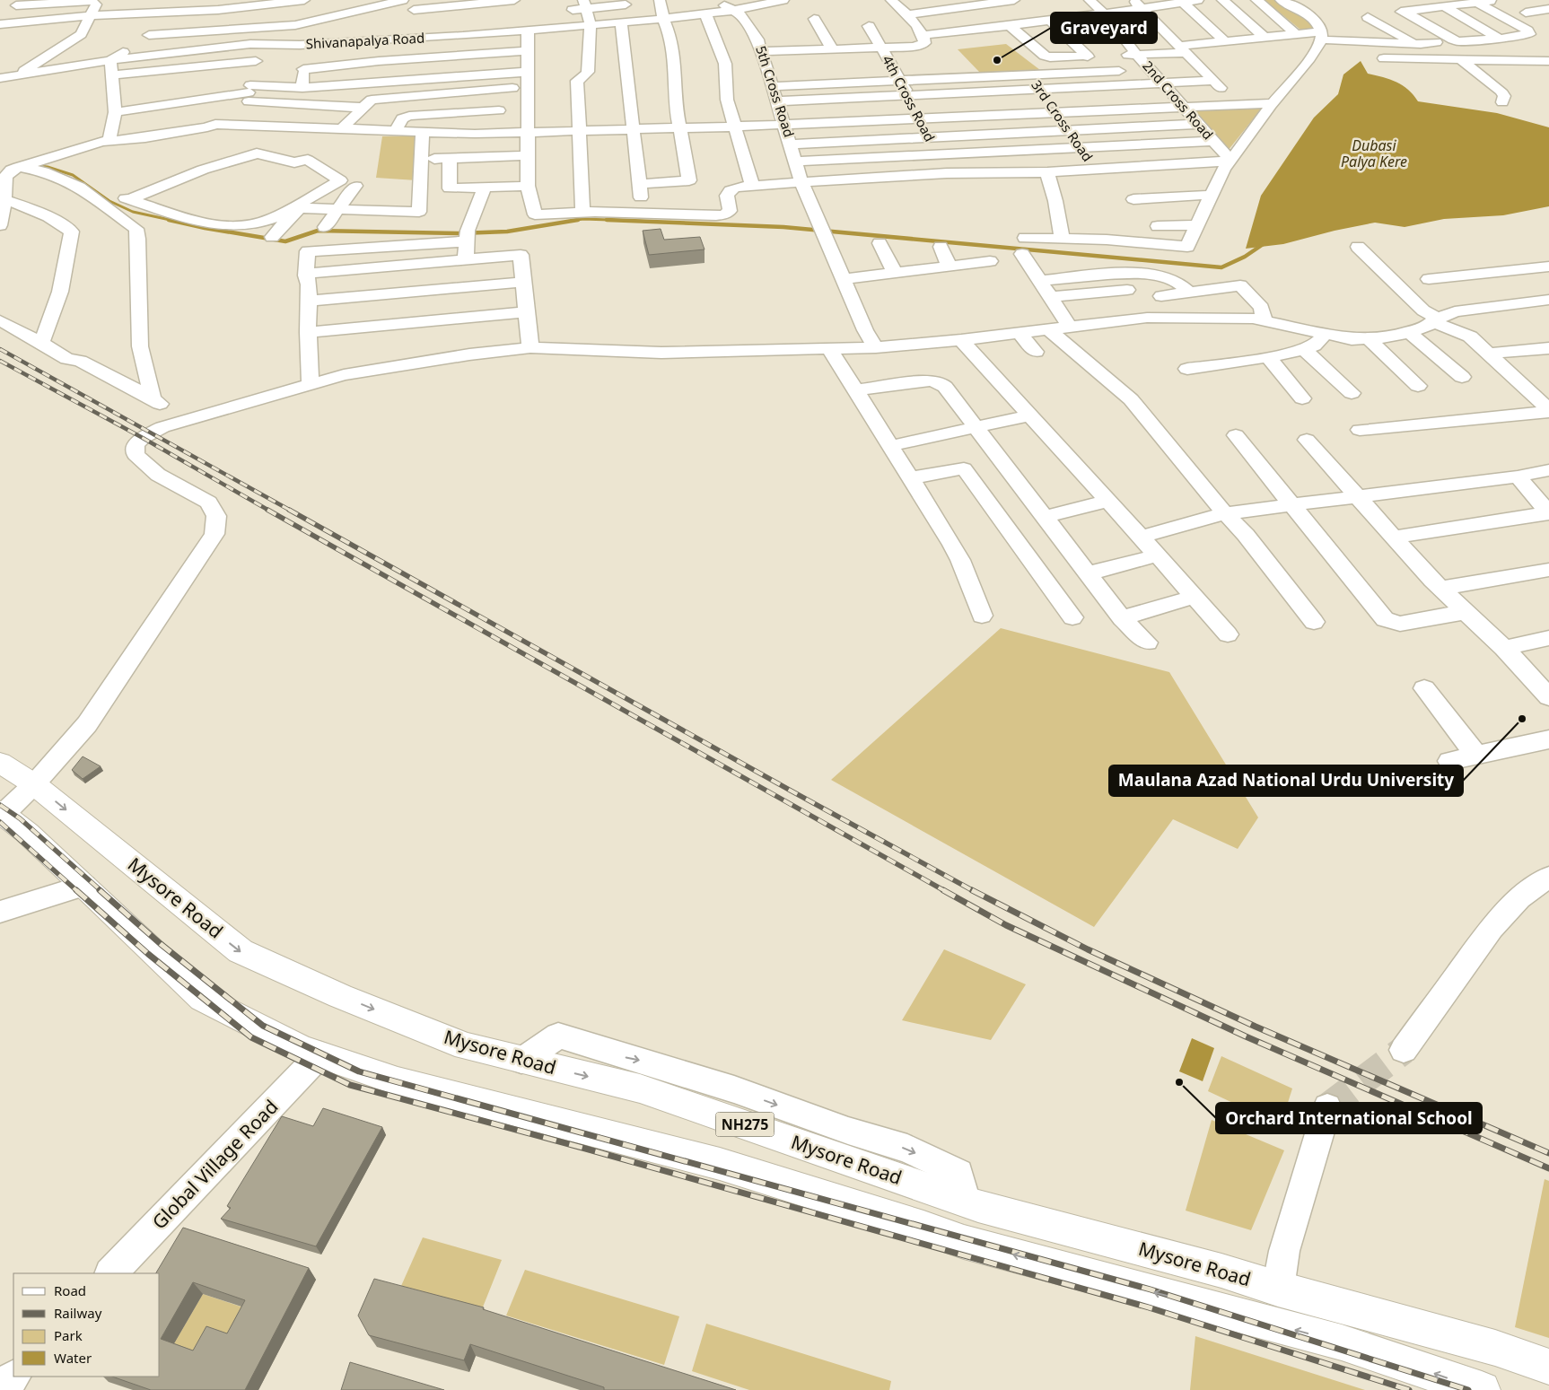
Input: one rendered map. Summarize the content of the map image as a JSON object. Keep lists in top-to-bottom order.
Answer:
{
  "streets": {
    "highway": ["Mysore Road", "NH275"],
    "street": [
      "Shivanapalya Road",
      "5th Cross Road",
      "4th Cross Road",
      "2nd Cross Road",
      "3rd Cross Road",
      "Global Village Road"
    ]
  },
  "crossings": [
    ["Shivanapalya Road", "5th Cross Road"]
  ],
  "water": ["Dubasi Palya Kere"],
  "places": ["Graveyard", "Maulana Azad National Urdu University", "Orchard International School"],
  "legend": [
    "Road",
    "Railway",
    "Park",
    "Water"
  ]
}
